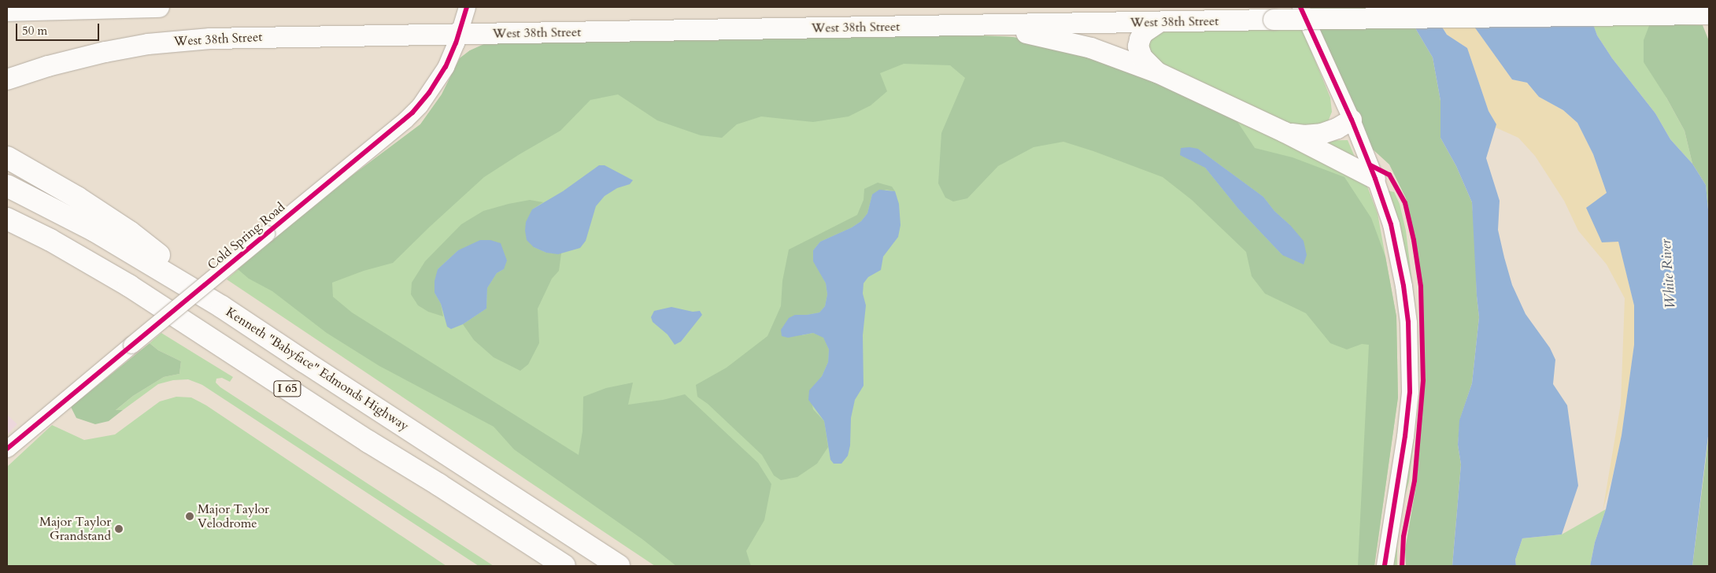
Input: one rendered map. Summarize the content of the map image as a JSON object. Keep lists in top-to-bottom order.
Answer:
{
  "streets": {
    "highway": ["Kenneth \"Babyface\" Edmonds Highway", "I 65"],
    "main road": ["West 38th Street"],
    "street": ["Cold Spring Road"]
  },
  "crossings": [
    ["West 38th Street", "Cold Spring Road"]
  ],
  "water": ["White River"],
  "places": ["Major Taylor Velodrome", "Major Taylor Grandstand"],
  "scale_bar": "50 m"
}
